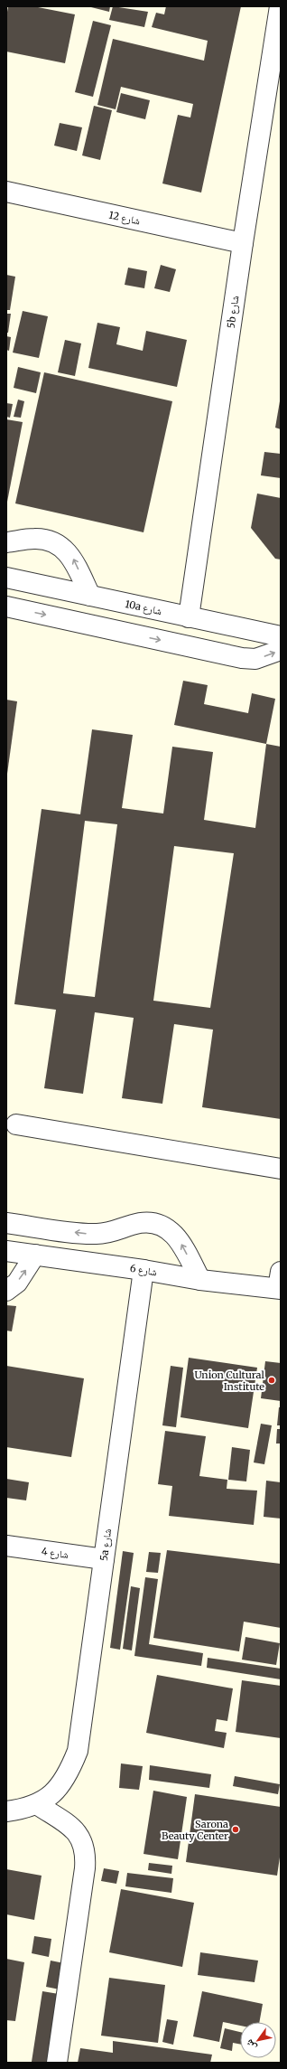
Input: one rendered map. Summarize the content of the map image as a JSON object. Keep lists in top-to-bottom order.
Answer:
{
  "streets": {
    "street": [
      "شارع 12",
      "5b شارع",
      "10a شارع",
      "شارع 6",
      "5a شارع",
      "شارع 4"
    ]
  },
  "crossings": [
    ["شارع 12", "5b شارع"],
    ["5b شارع", "10a شارع"],
    ["شارع 6", "5a شارع"],
    ["5a شارع", "شارع 4"]
  ],
  "places": ["Union Cultural Institute", "Sarona Beauty Center"],
  "north": "bottom left"
}
